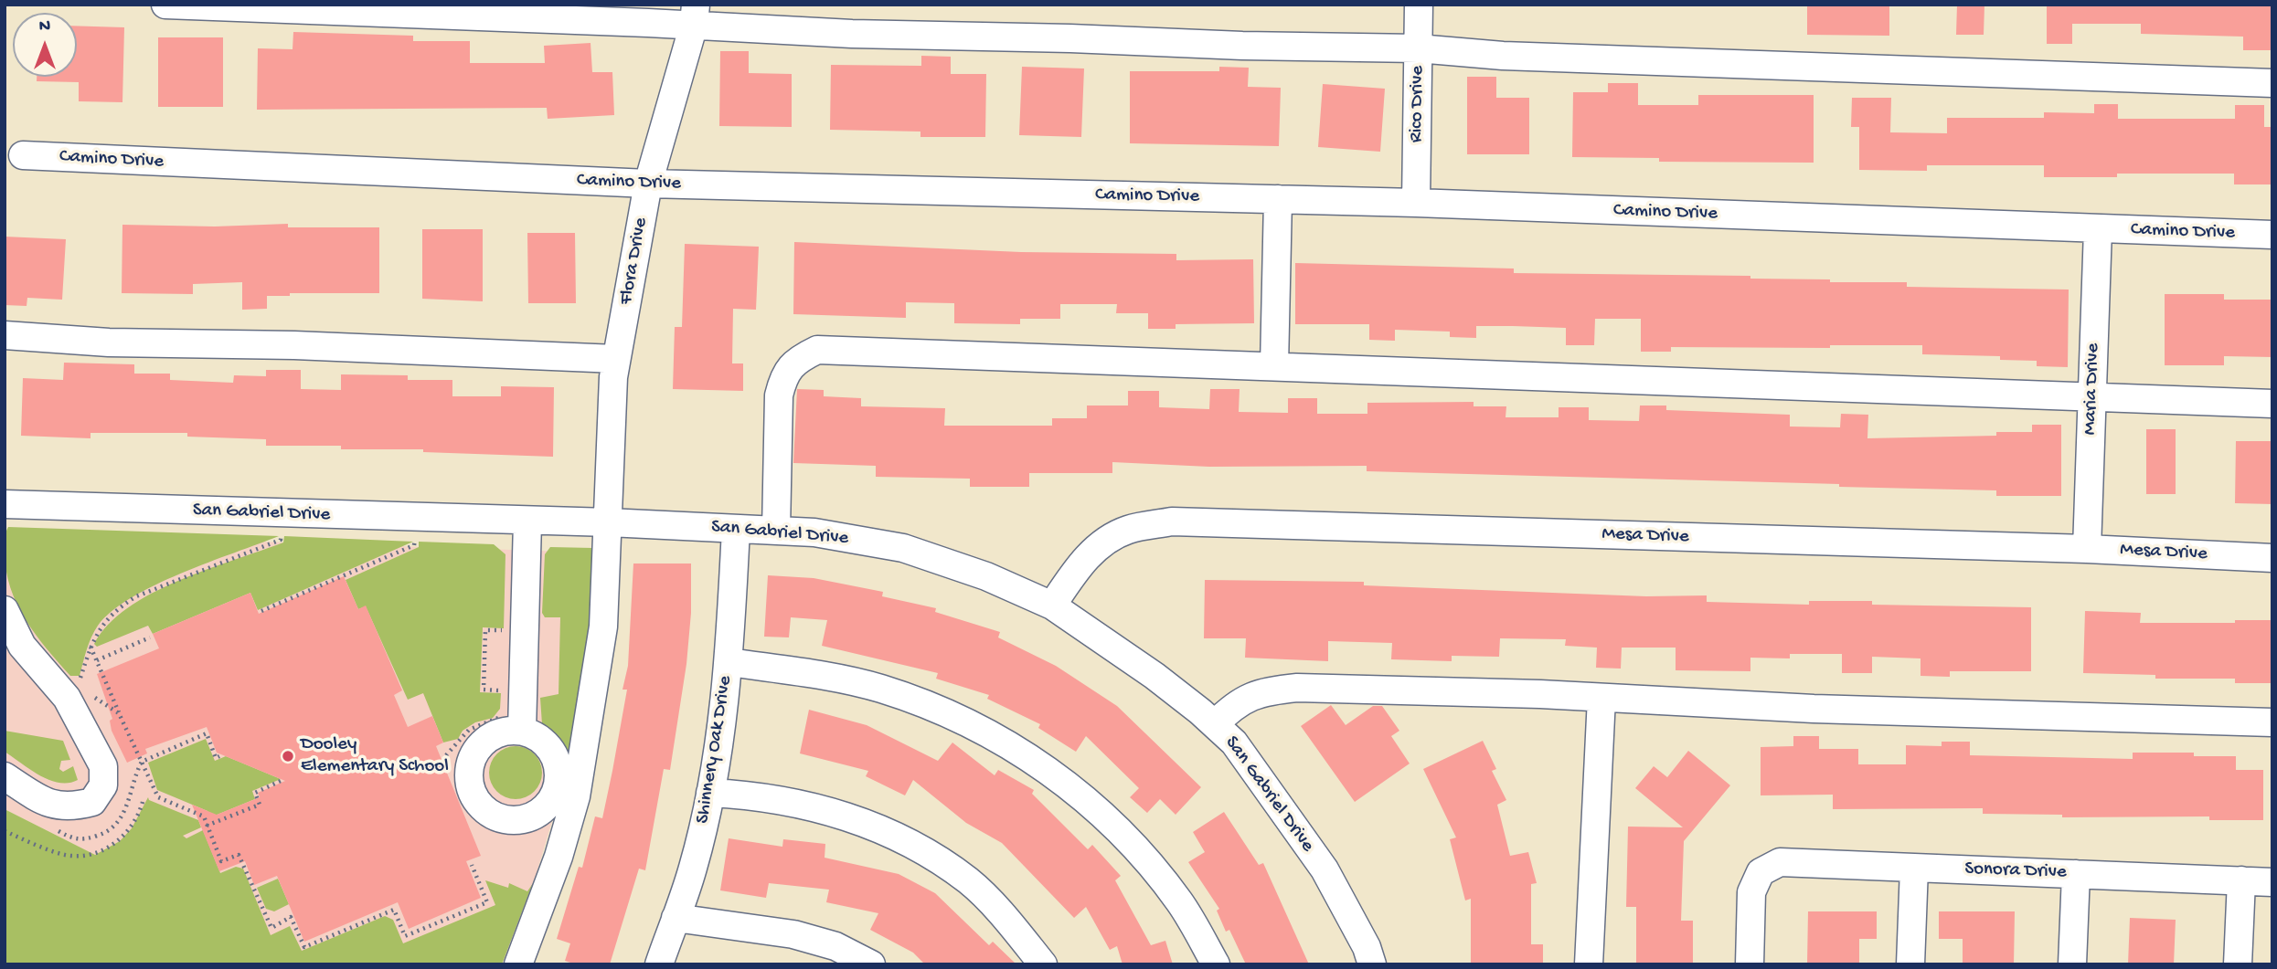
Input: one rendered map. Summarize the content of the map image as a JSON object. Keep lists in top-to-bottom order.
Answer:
{
  "streets": {
    "street": [
      "Rico Drive",
      "Camino Drive",
      "Flora Drive",
      "Maria Drive",
      "San Gabriel Drive",
      "Mesa Drive",
      "Shinnery Oak Drive",
      "Sonora Drive"
    ]
  },
  "crossings": [
    ["Rico Drive", "Camino Drive"],
    ["Camino Drive", "Flora Drive"],
    ["Camino Drive", "Maria Drive"],
    ["Flora Drive", "San Gabriel Drive"],
    ["Maria Drive", "Mesa Drive"],
    ["San Gabriel Drive", "Mesa Drive"],
    ["San Gabriel Drive", "Shinnery Oak Drive"]
  ],
  "places": ["Dooley Elementary School"],
  "north": "top"
}
